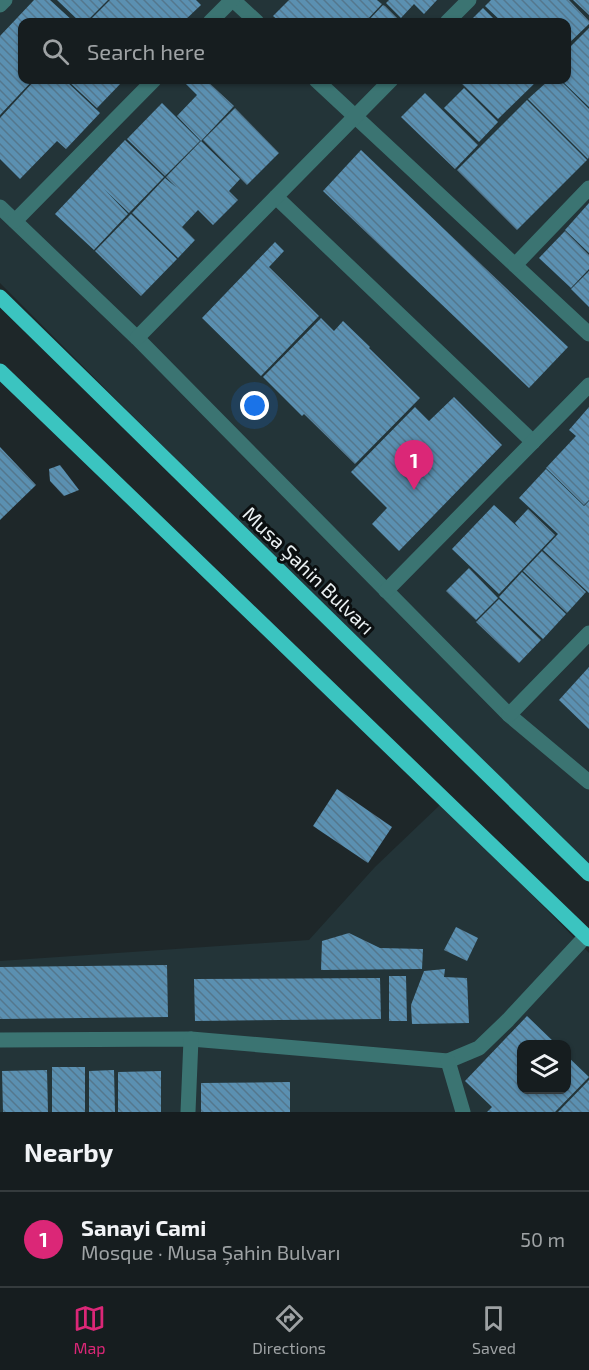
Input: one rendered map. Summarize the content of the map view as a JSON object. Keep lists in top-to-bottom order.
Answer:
{
  "streets": {
    "main road": ["Musa Şahin Bulvarı"]
  },
  "page": {
    "search": "Search here",
    "pins": "1",
    "heading": "Nearby",
    "list": [
      {
        "mark": "1",
        "name": "Sanayi Cami",
        "note": "Mosque · Musa Şahin Bulvarı",
        "value": "50 m"
      }
    ],
    "nav": ["Map", "Directions", "Saved"]
  }
}
